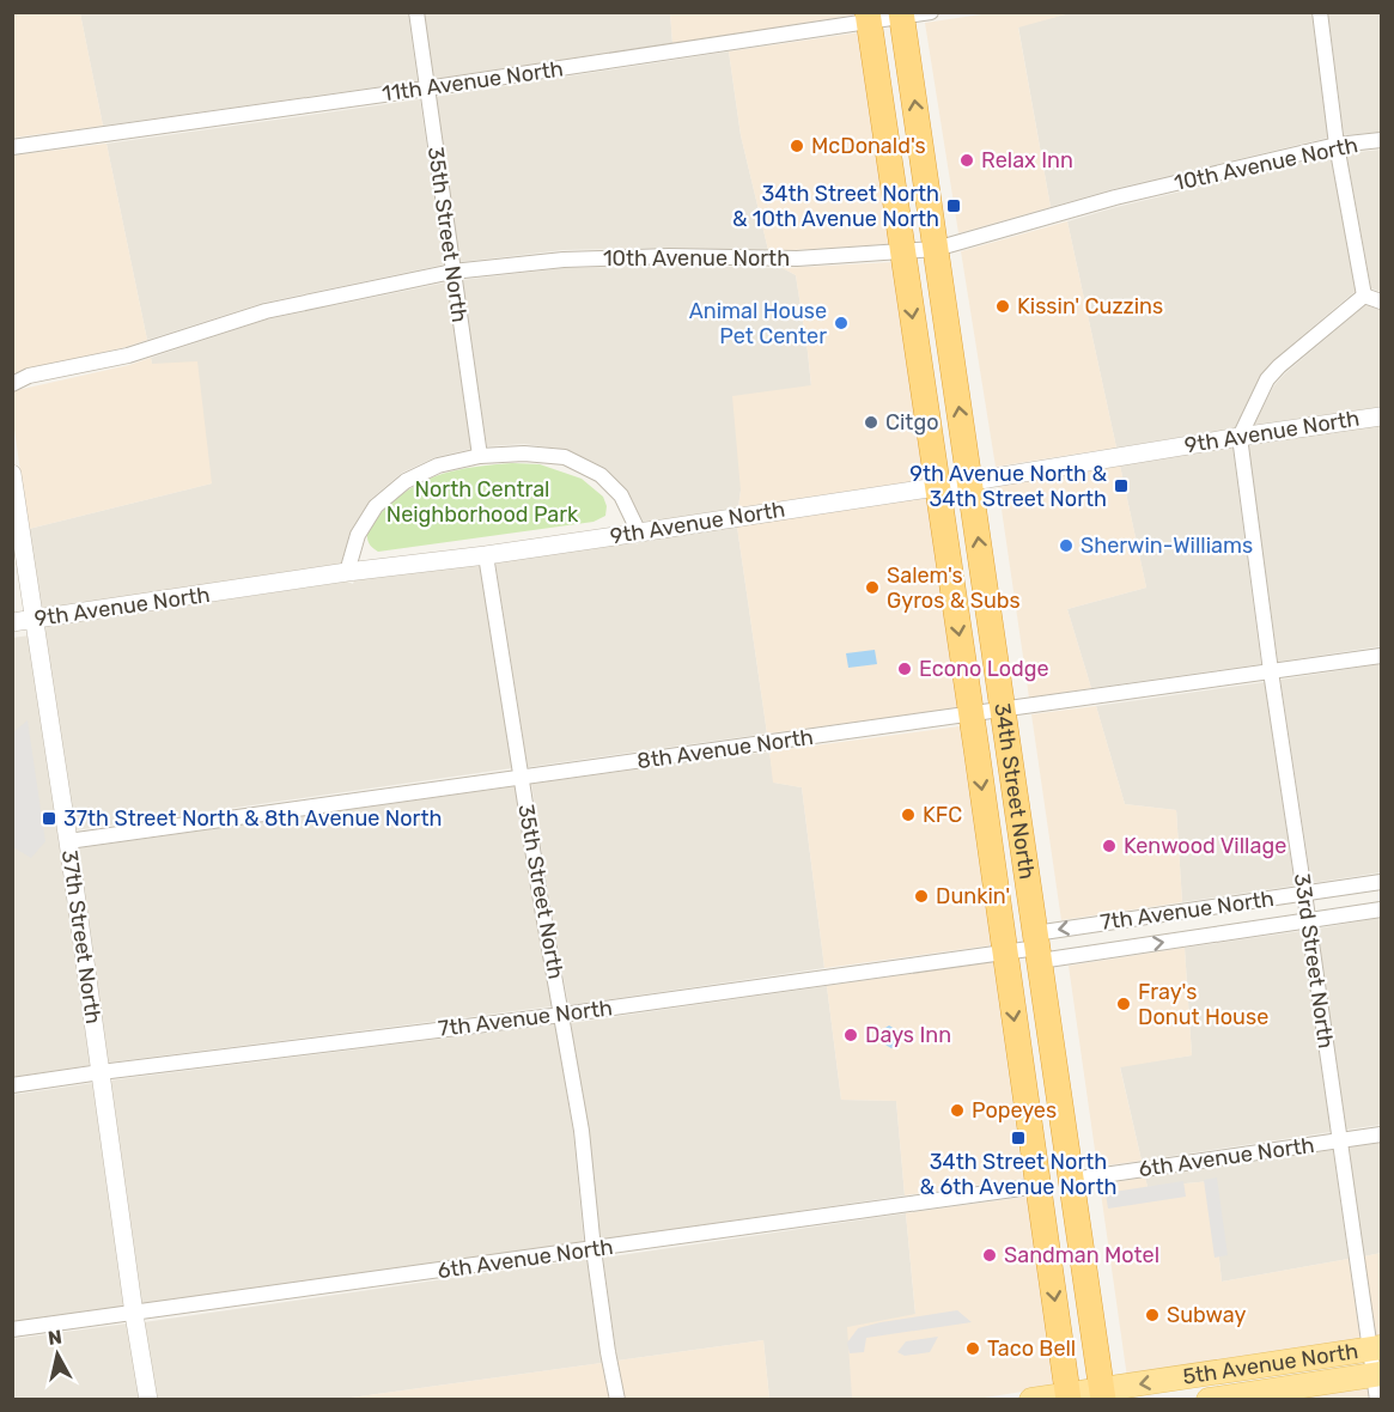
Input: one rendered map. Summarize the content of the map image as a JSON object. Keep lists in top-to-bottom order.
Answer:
{
  "streets": {
    "highway": ["34th Street North"],
    "main road": ["5th Avenue North"],
    "street": [
      "11th Avenue North",
      "10th Avenue North",
      "35th Street North",
      "9th Avenue North",
      "8th Avenue North",
      "7th Avenue North",
      "37th Street North",
      "33rd Street North",
      "6th Avenue North"
    ]
  },
  "crossings": [
    ["11th Avenue North", "35th Street North"],
    ["11th Avenue North", "34th Street North"],
    ["10th Avenue North", "35th Street North"],
    ["10th Avenue North", "34th Street North"],
    ["35th Street North", "9th Avenue North"],
    ["35th Street North", "8th Avenue North"],
    ["35th Street North", "7th Avenue North"],
    ["35th Street North", "6th Avenue North"],
    ["9th Avenue North", "34th Street North"],
    ["9th Avenue North", "37th Street North"],
    ["9th Avenue North", "33rd Street North"],
    ["8th Avenue North", "34th Street North"],
    ["8th Avenue North", "37th Street North"],
    ["8th Avenue North", "33rd Street North"],
    ["34th Street North", "7th Avenue North"],
    ["34th Street North", "6th Avenue North"],
    ["34th Street North", "5th Avenue North"],
    ["7th Avenue North", "37th Street North"],
    ["7th Avenue North", "33rd Street North"],
    ["37th Street North", "6th Avenue North"],
    ["33rd Street North", "6th Avenue North"],
    ["33rd Street North", "5th Avenue North"]
  ],
  "parks": ["North Central Neighborhood Park"],
  "places": {
    "other": [
      "McDonald's",
      "Relax Inn",
      "Kissin' Cuzzins",
      "Animal House Pet Center",
      "Citgo",
      "Sherwin-Williams",
      "Salem's Gyros & Subs",
      "Econo Lodge",
      "KFC",
      "Kenwood Village",
      "Dunkin'",
      "Fray's Donut House",
      "Days Inn",
      "Popeyes",
      "Sandman Motel",
      "Subway",
      "Taco Bell"
    ],
    "transit": [
      "34th Street North & 10th Avenue North",
      "9th Avenue North & 34th Street North",
      "37th Street North & 8th Avenue North",
      "34th Street North & 6th Avenue North"
    ]
  },
  "north": "top"
}
